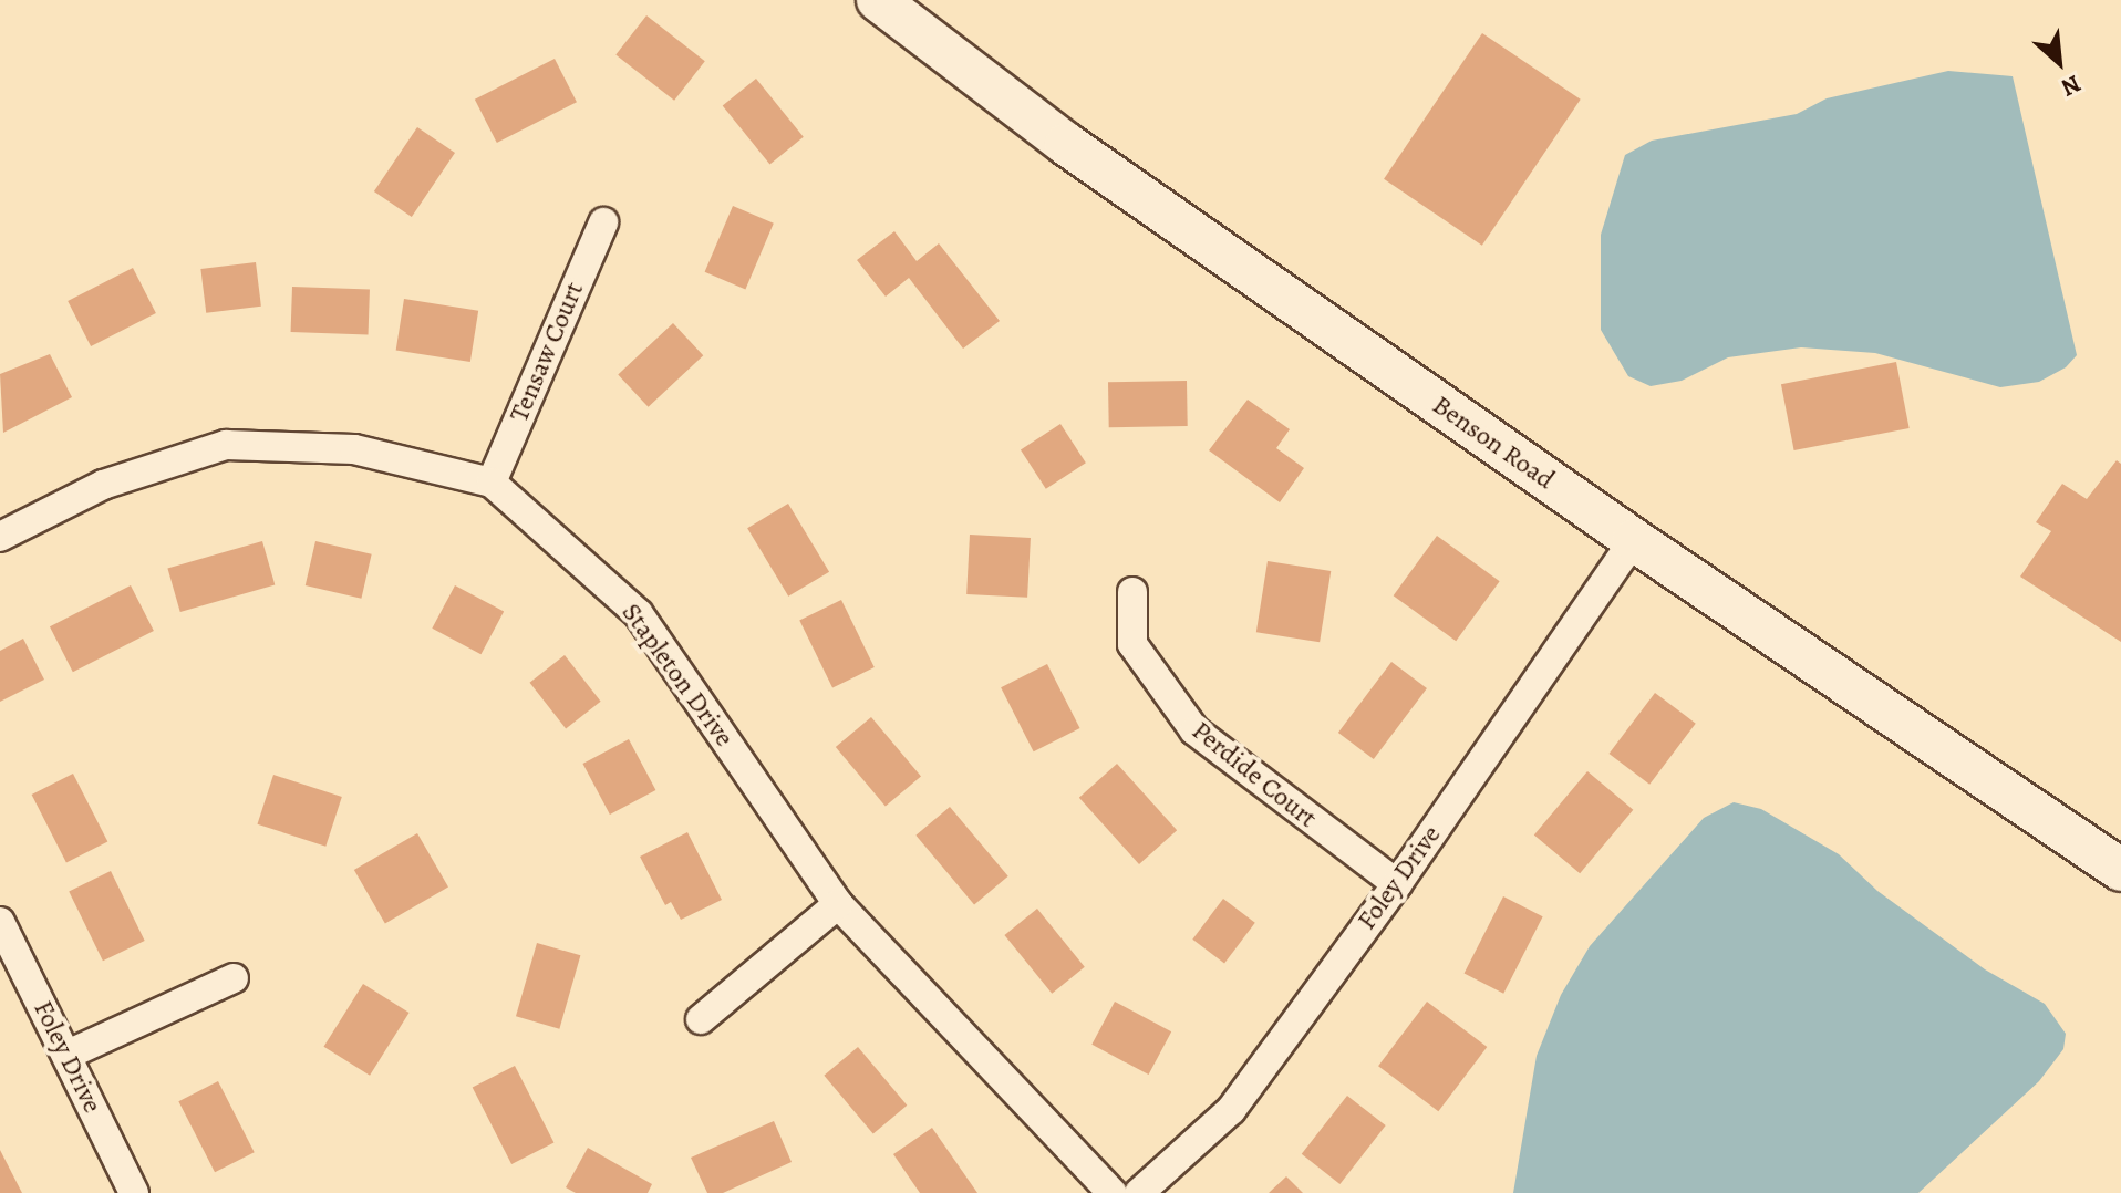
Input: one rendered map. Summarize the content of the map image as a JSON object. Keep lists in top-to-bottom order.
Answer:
{
  "streets": {
    "main road": ["Benson Road"],
    "street": [
      "Tensaw Court",
      "Stapleton Drive",
      "Perdide Court",
      "Foley Drive"
    ]
  },
  "crossings": [
    ["Tensaw Court", "Stapleton Drive"],
    ["Benson Road", "Foley Drive"],
    ["Perdide Court", "Foley Drive"]
  ],
  "north": "bottom right"
}
